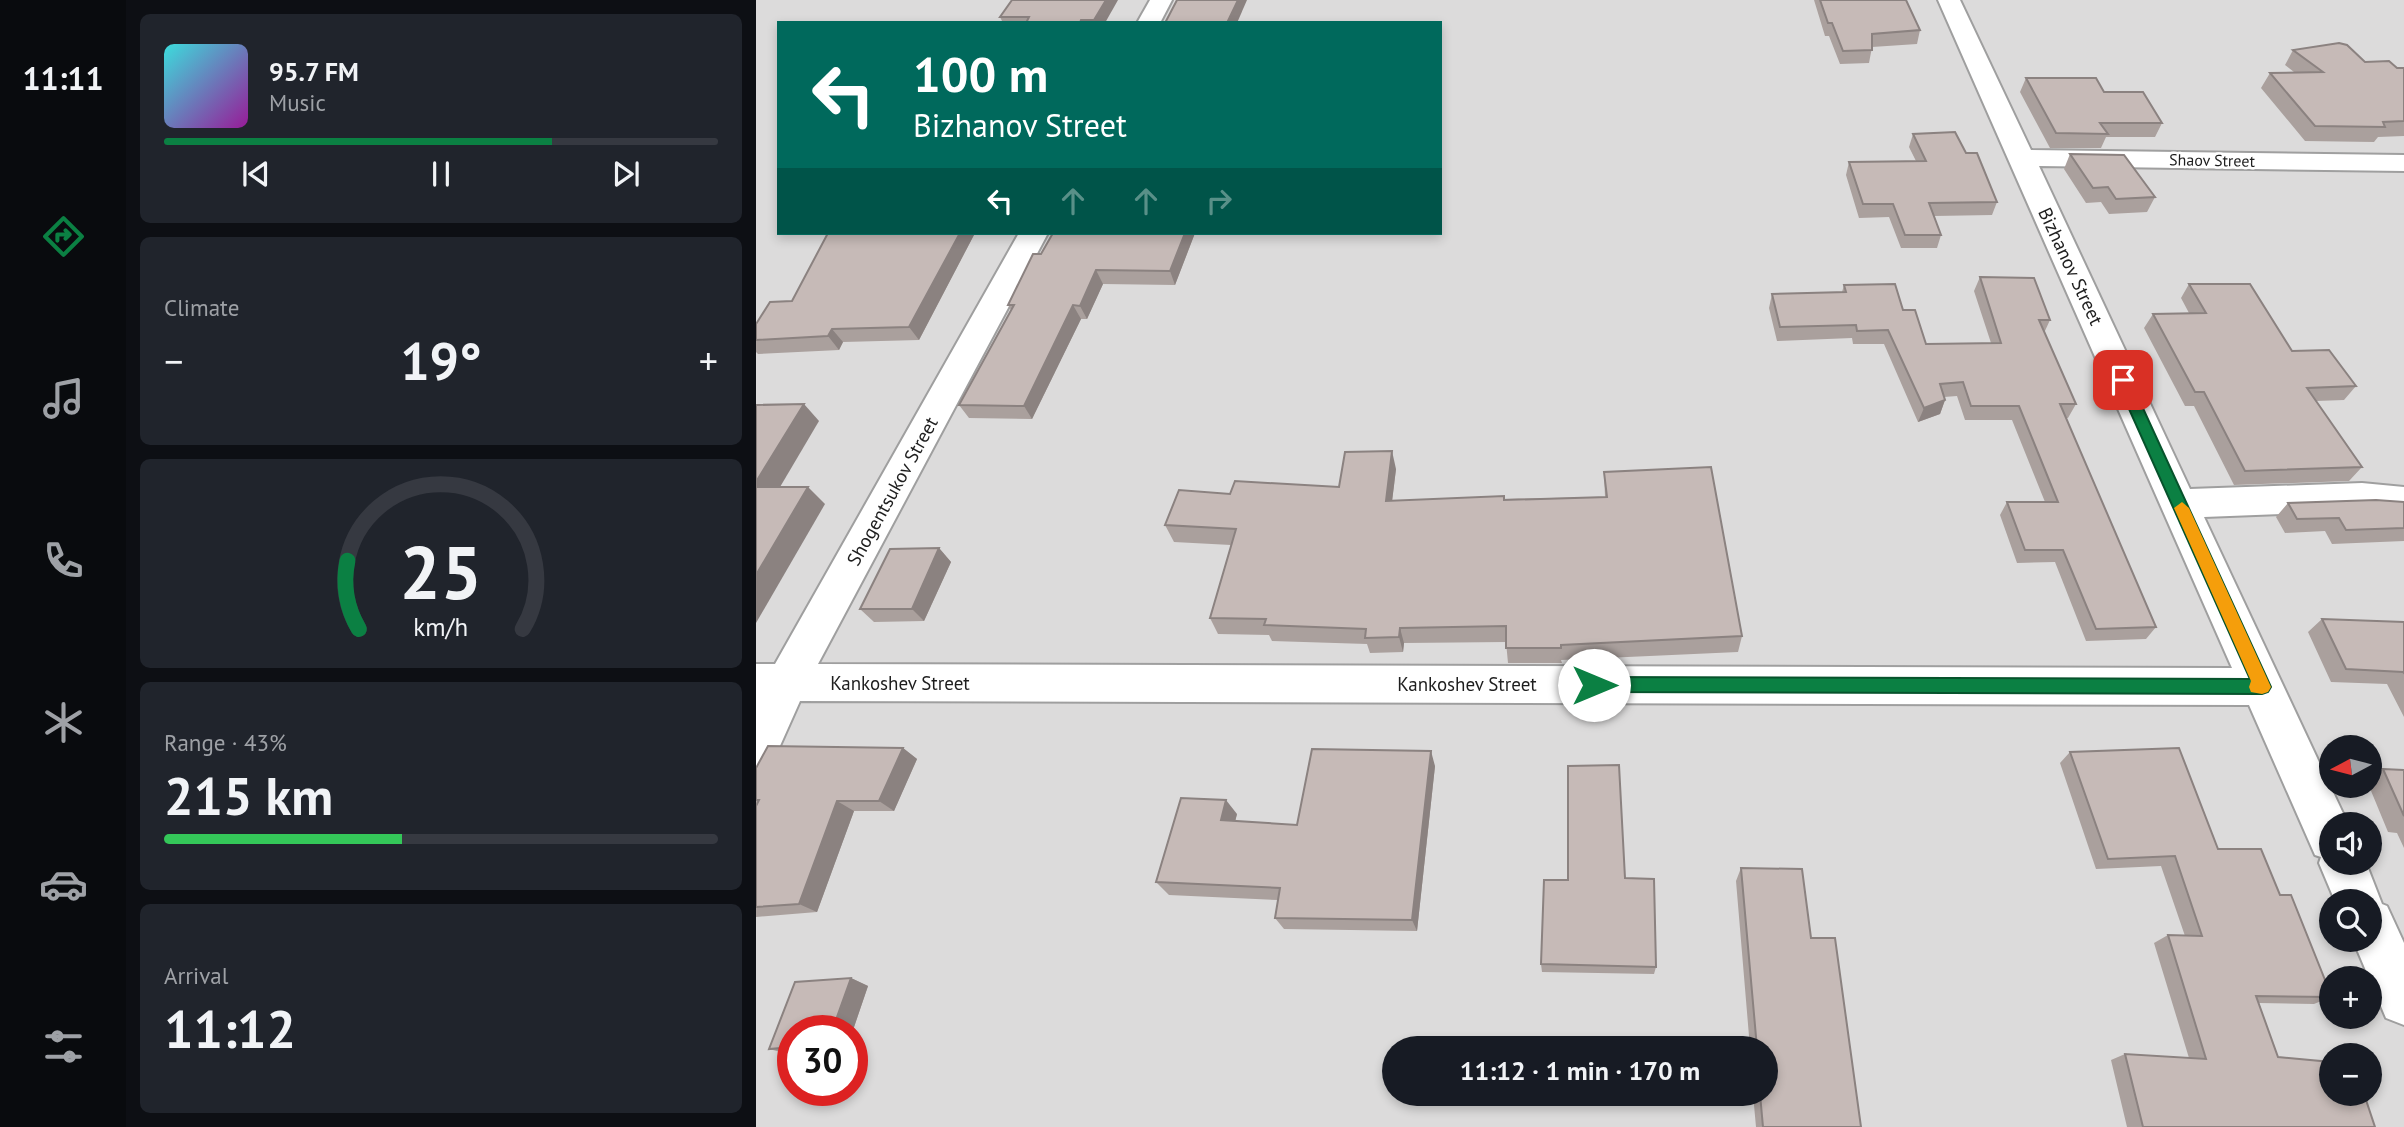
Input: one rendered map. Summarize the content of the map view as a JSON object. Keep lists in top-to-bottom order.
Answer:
{
  "streets": {
    "street": [
      "Shaov Street",
      "Bizhanov Street",
      "Shogentsukov Street",
      "Kankoshev Street"
    ]
  },
  "crossings": [
    ["Shaov Street", "Bizhanov Street"],
    ["Bizhanov Street", "Kankoshev Street"],
    ["Shogentsukov Street", "Kankoshev Street"]
  ],
  "north": "left",
  "page": {
    "tabs": "11:11",
    "turn": ["100 m", "Bizhanov Street"],
    "song": ["95.7 FM", "Music"],
    "tile": [
      "Climate",
      ["Range · 43%", "215 km"],
      ["Arrival", "11:12"]
    ],
    "heat": ["−", "19°", "+"],
    "map_buttons": ["+", "−"],
    "limit": "30",
    "trip": "11:12 · 1 min · 170 m",
    "gauge": ["25", "km/h"]
  }
}
